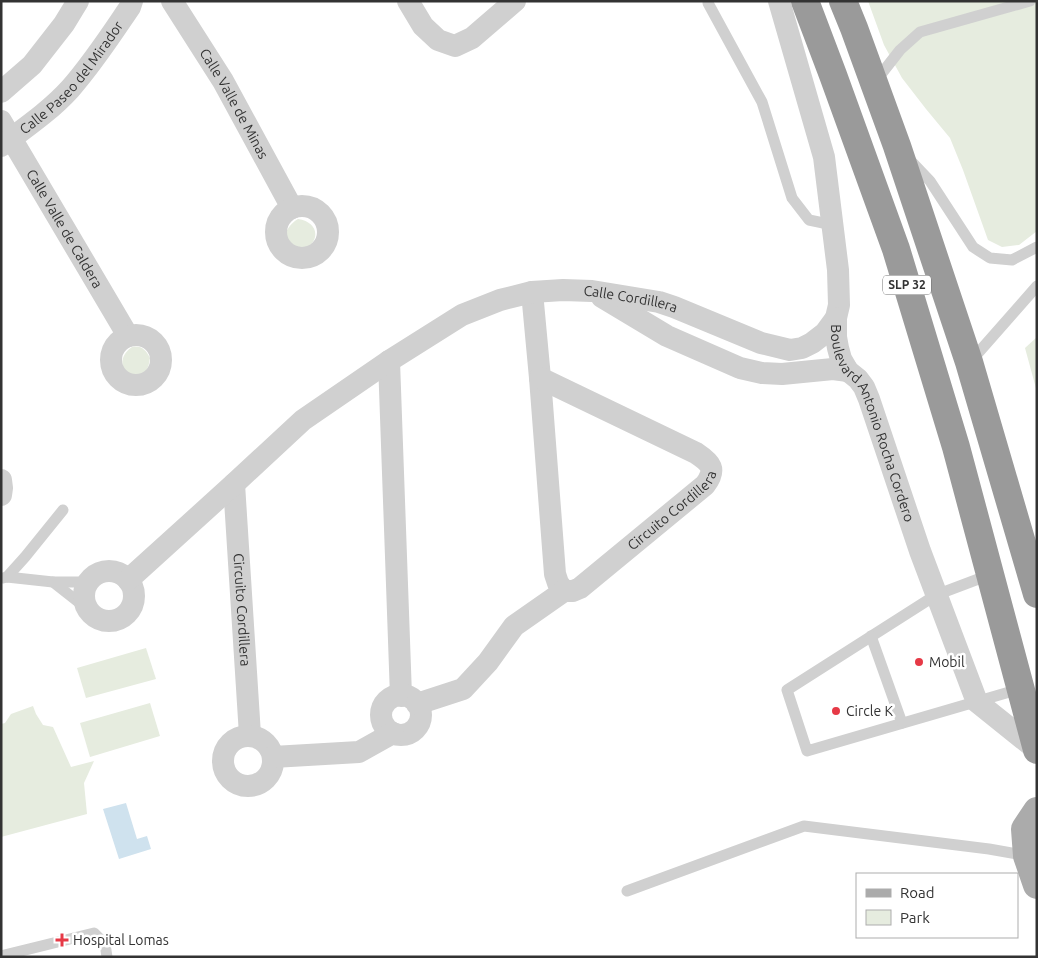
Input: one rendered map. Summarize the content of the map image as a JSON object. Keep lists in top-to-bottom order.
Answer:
{
  "streets": {
    "highway": ["SLP 32"],
    "street": [
      "Calle Paseo del Mirador",
      "Calle Valle de Minas",
      "Calle Valle de Caldera",
      "Calle Cordillera",
      "Boulevard Antonio Rocha Cordero",
      "Circuito Cordillera"
    ]
  },
  "crossings": [
    ["Calle Paseo del Mirador", "Calle Valle de Caldera"],
    ["Calle Cordillera", "Boulevard Antonio Rocha Cordero"]
  ],
  "places": {
    "other": ["Mobil", "Circle K"],
    "health": ["Hospital Lomas"]
  },
  "legend": ["Road", "Park"]
}
